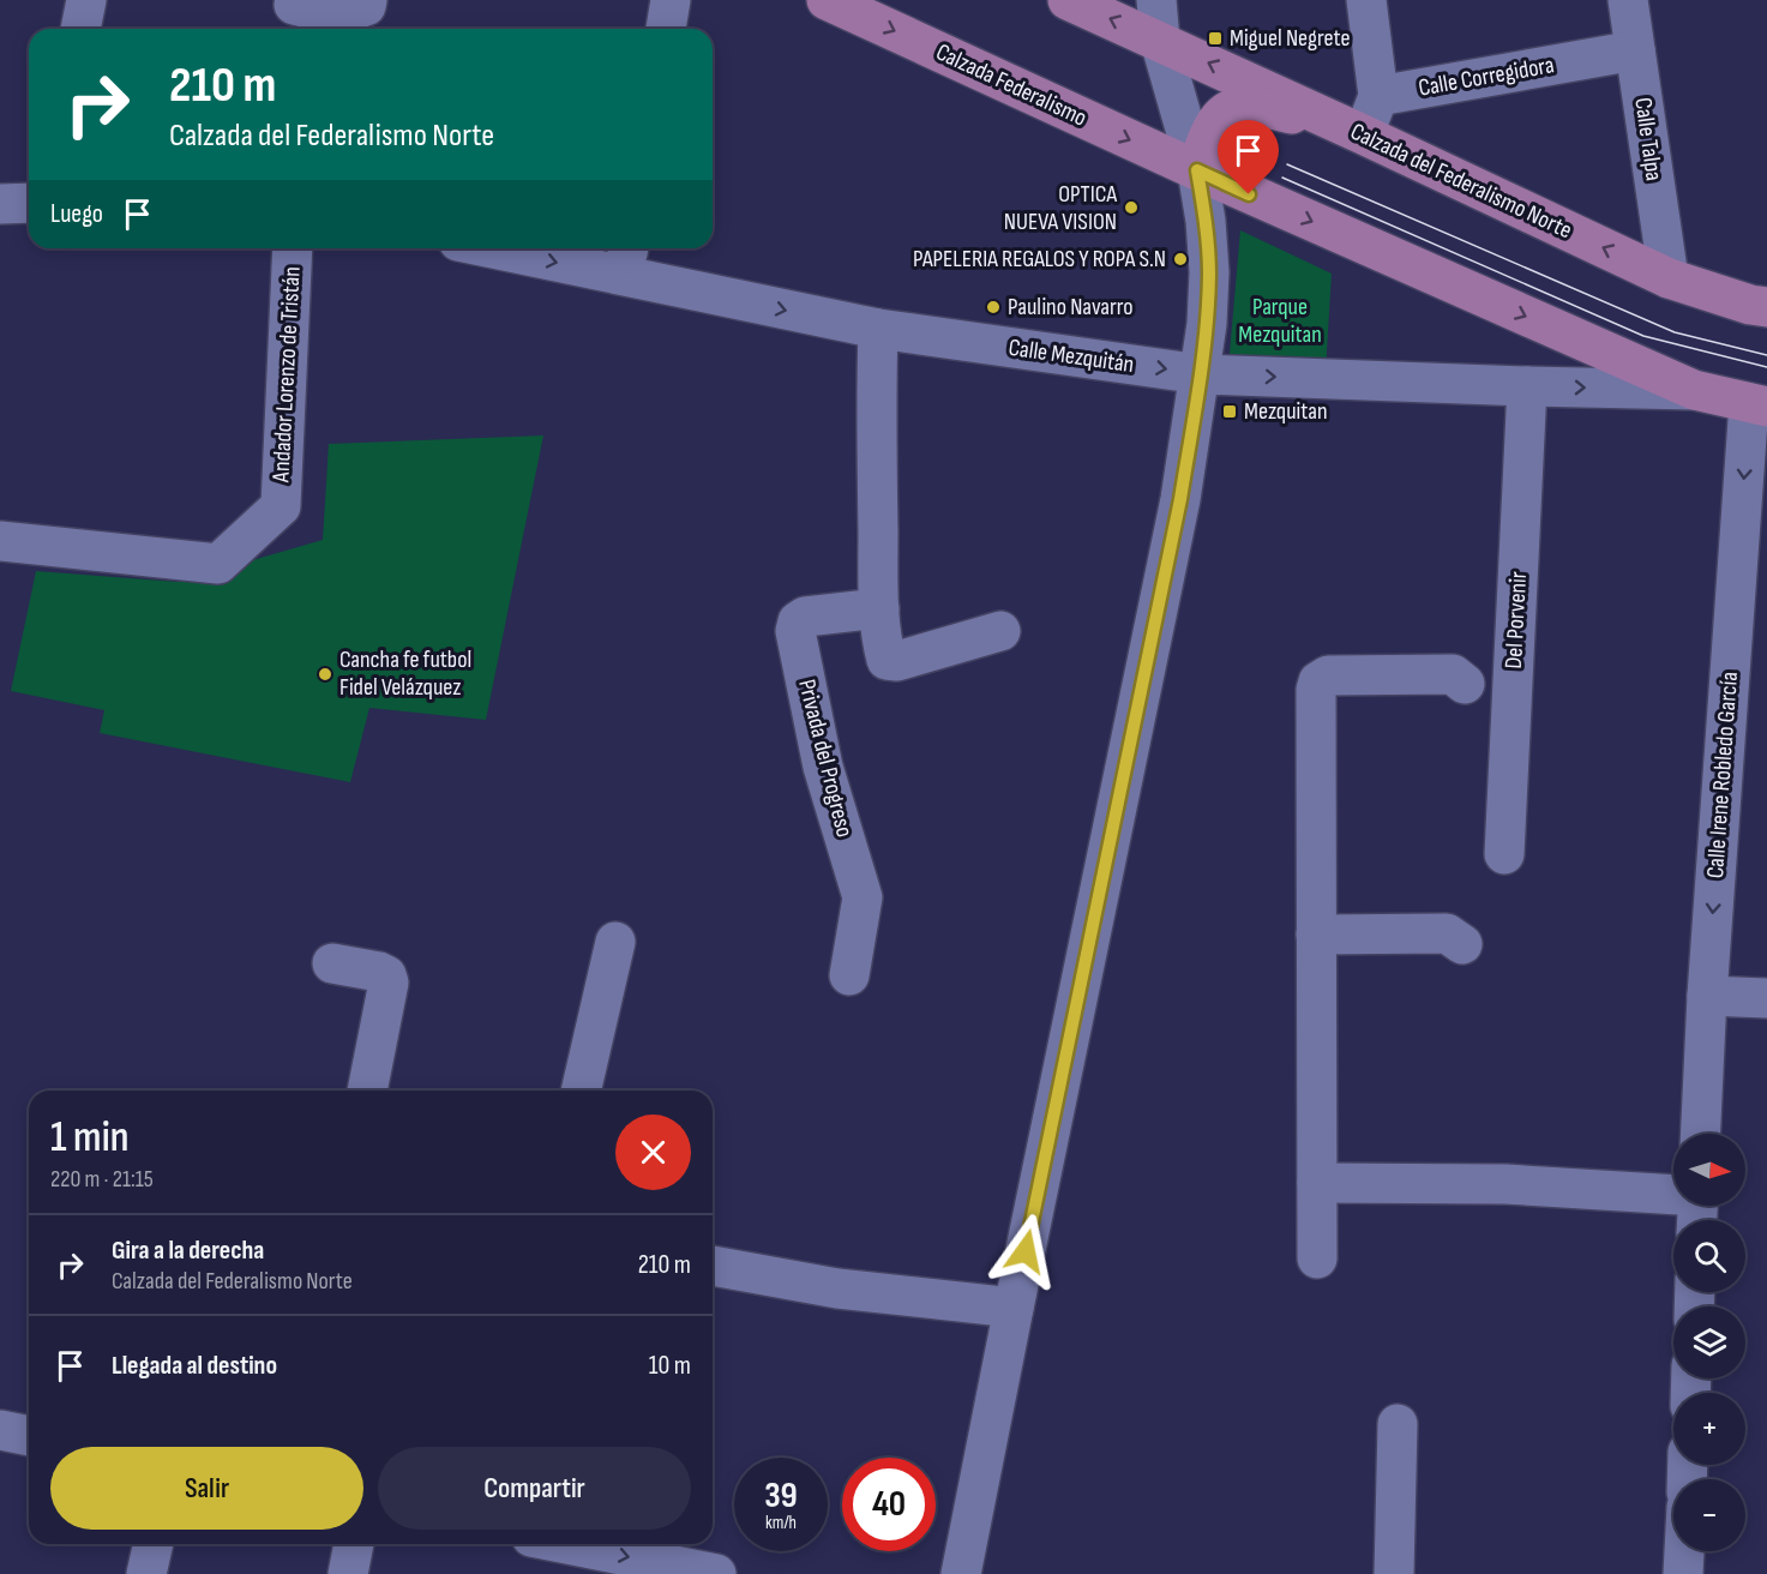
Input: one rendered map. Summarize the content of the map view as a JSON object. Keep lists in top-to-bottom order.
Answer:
{
  "streets": {
    "main road": ["Calzada Federalismo", "Calzada del Federalismo Norte"],
    "street": [
      "Calle Corregidora",
      "Calle Talpa",
      "Calle Mezquitán",
      "Andador Lorenzo de Tristán",
      "Del Porvenir",
      "Privada del Progreso",
      "Calle Irene Robledo García"
    ]
  },
  "crossings": [
    ["Calle Corregidora", "Calle Talpa"],
    ["Calle Talpa", "Calzada del Federalismo Norte"],
    ["Calle Mezquitán", "Del Porvenir"]
  ],
  "one_way": ["Calzada Federalismo", "Calle Mezquitán", "Calle Irene Robledo García"],
  "parks": ["Parque Mezquitan"],
  "places": {
    "transit": ["Miguel Negrete", "Mezquitan"],
    "other": [
      "OPTICA NUEVA VISION",
      "PAPELERIA REGALOS Y ROPA S.N",
      "Paulino Navarro",
      "Cancha fe futbol Fidel Velázquez"
    ]
  },
  "north": "right",
  "page": {
    "turn": ["210 m", "Calzada del Federalismo Norte"],
    "then": "Luego",
    "heading": ["1 min", "220 m · 21:15"],
    "map_buttons": ["+", "−"],
    "list": [
      {
        "name": "Gira a la derecha",
        "note": "Calzada del Federalismo Norte",
        "value": "210 m"
      },
      {
        "name": "Llegada al destino",
        "value": "10 m"
      }
    ],
    "buttons": ["Salir", "Compartir"],
    "speed": "39 km/h",
    "limit": "40"
  }
}
